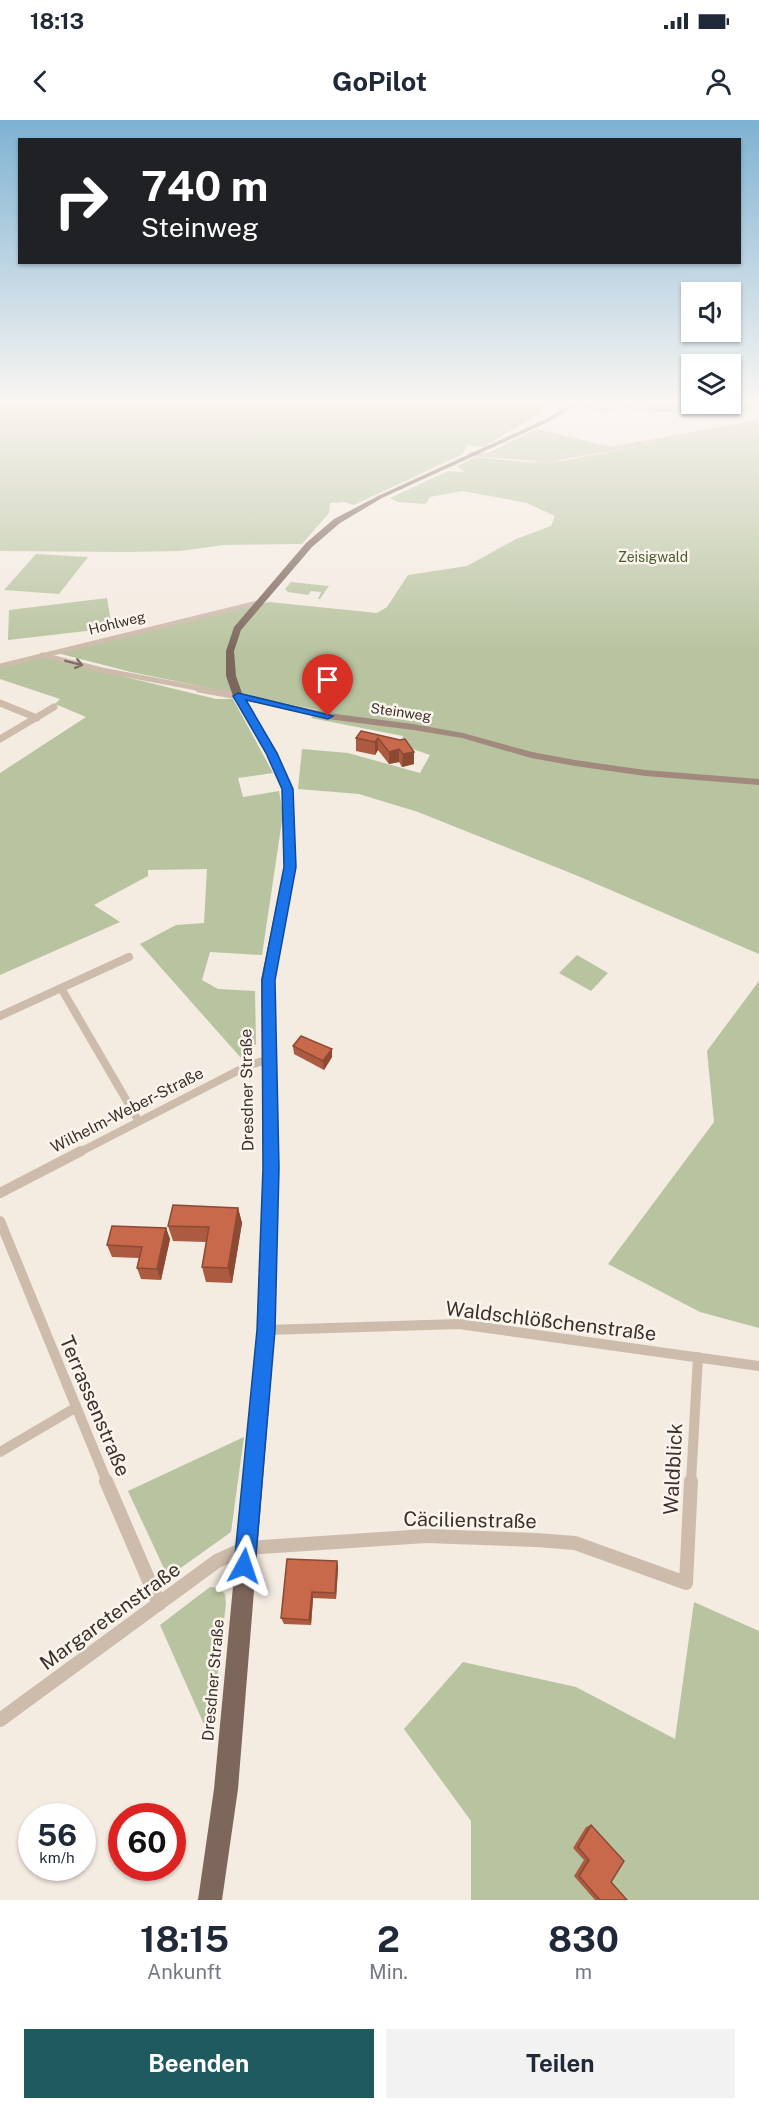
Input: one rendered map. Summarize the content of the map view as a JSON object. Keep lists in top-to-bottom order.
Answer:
{
  "streets": {
    "main road": ["Dresdner Straße"],
    "street": [
      "Hohlweg",
      "Steinweg",
      "Wilhelm-Weber-Straße",
      "Waldschlößchenstraße",
      "Terrassenstraße",
      "Waldblick",
      "Cäcilienstraße",
      "Margaretenstraße"
    ]
  },
  "crossings": [
    ["Hohlweg", "Steinweg"],
    ["Hohlweg", "Dresdner Straße"],
    ["Steinweg", "Dresdner Straße"],
    ["Dresdner Straße", "Wilhelm-Weber-Straße"],
    ["Dresdner Straße", "Waldschlößchenstraße"],
    ["Dresdner Straße", "Cäcilienstraße"],
    ["Dresdner Straße", "Margaretenstraße"],
    ["Waldschlößchenstraße", "Waldblick"],
    ["Terrassenstraße", "Margaretenstraße"],
    ["Waldblick", "Cäcilienstraße"],
    ["Cäcilienstraße", "Margaretenstraße"]
  ],
  "parks": ["Zeisigwald"],
  "page": {
    "status": "18:13",
    "header": "GoPilot",
    "turn": ["740 m", "Steinweg"],
    "speed": "56 km/h",
    "limit": "60",
    "eta": [
      "18:15",
      "Ankunft",
      "2",
      "Min.",
      "830",
      "m"
    ],
    "buttons": ["Beenden", "Teilen"]
  }
}
